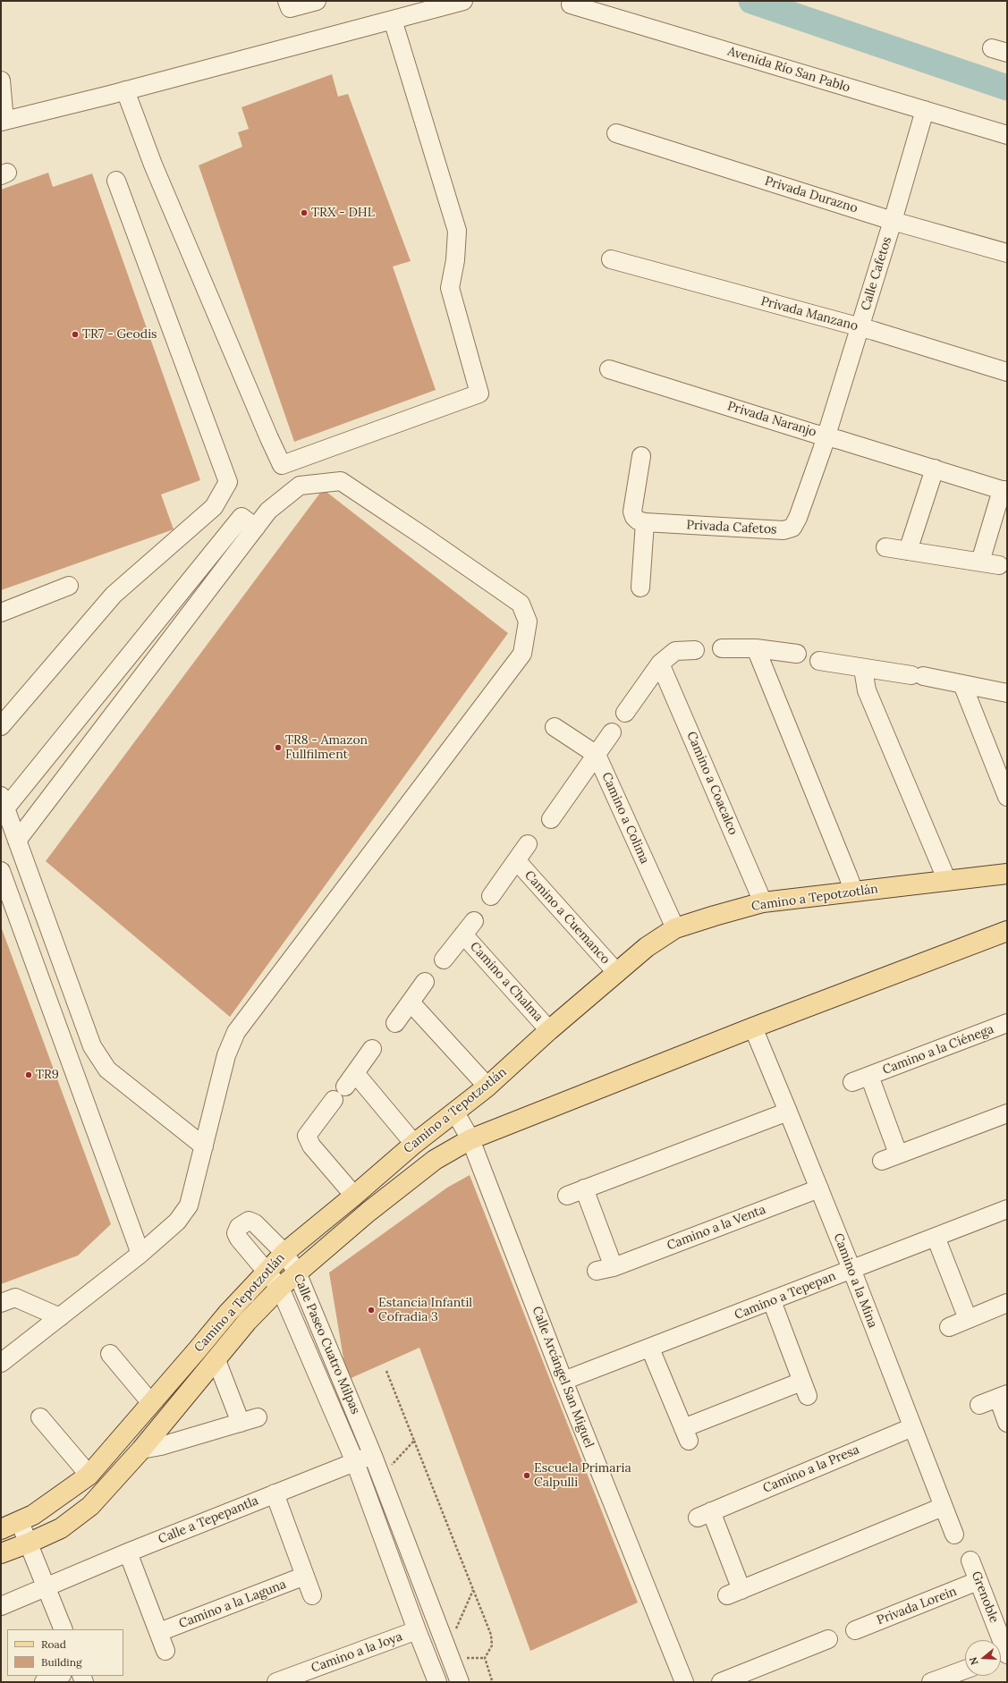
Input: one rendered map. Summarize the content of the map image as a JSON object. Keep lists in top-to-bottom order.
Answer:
{
  "streets": {
    "main road": ["Camino a Tepotzotlán"],
    "street": [
      "Avenida Río San Pablo",
      "Privada Durazno",
      "Calle Cafetos",
      "Privada Manzano",
      "Privada Naranjo",
      "Privada Cafetos",
      "Camino a Coacalco",
      "Camino a Colima",
      "Camino a Cuemanco",
      "Camino a Chalma",
      "Camino a la Ciénega",
      "Camino a la Venta",
      "Camino a la Mina",
      "Camino a Tepepan",
      "Calle Paseo Cuatro Milpas",
      "Calle Arcángel San Miguel",
      "Camino a la Presa",
      "Calle a Tepepantla",
      "Grenoble",
      "Camino a la Laguna",
      "Privada Lorein",
      "Camino a la Joya"
    ]
  },
  "crossings": [
    ["Avenida Río San Pablo", "Calle Cafetos"],
    ["Privada Durazno", "Calle Cafetos"],
    ["Calle Cafetos", "Privada Manzano"],
    ["Calle Cafetos", "Privada Naranjo"],
    ["Calle Cafetos", "Privada Cafetos"],
    ["Privada Naranjo", "Privada Cafetos"],
    ["Camino a Coacalco", "Camino a Tepotzotlán"],
    ["Camino a Colima", "Camino a Tepotzotlán"],
    ["Camino a Tepotzotlán", "Camino a Cuemanco"],
    ["Camino a Tepotzotlán", "Camino a Chalma"],
    ["Camino a Tepotzotlán", "Camino a la Mina"],
    ["Camino a Tepotzotlán", "Calle Paseo Cuatro Milpas"],
    ["Camino a Tepotzotlán", "Calle Arcángel San Miguel"],
    ["Camino a la Venta", "Camino a la Mina"],
    ["Camino a la Mina", "Camino a Tepepan"],
    ["Camino a la Mina", "Camino a la Presa"],
    ["Camino a Tepepan", "Calle Arcángel San Miguel"],
    ["Calle Paseo Cuatro Milpas", "Calle a Tepepantla"],
    ["Calle Paseo Cuatro Milpas", "Camino a la Joya"],
    ["Grenoble", "Privada Lorein"]
  ],
  "places": [
    "TRX - DHL",
    "TR7 - Geodis",
    "TR8 - Amazon Fullfilment",
    "TR9",
    "Estancia Infantil Cofradia 3",
    "Escuela Primaria Calpulli"
  ],
  "legend": ["Road", "Building"],
  "north": "left"
}
